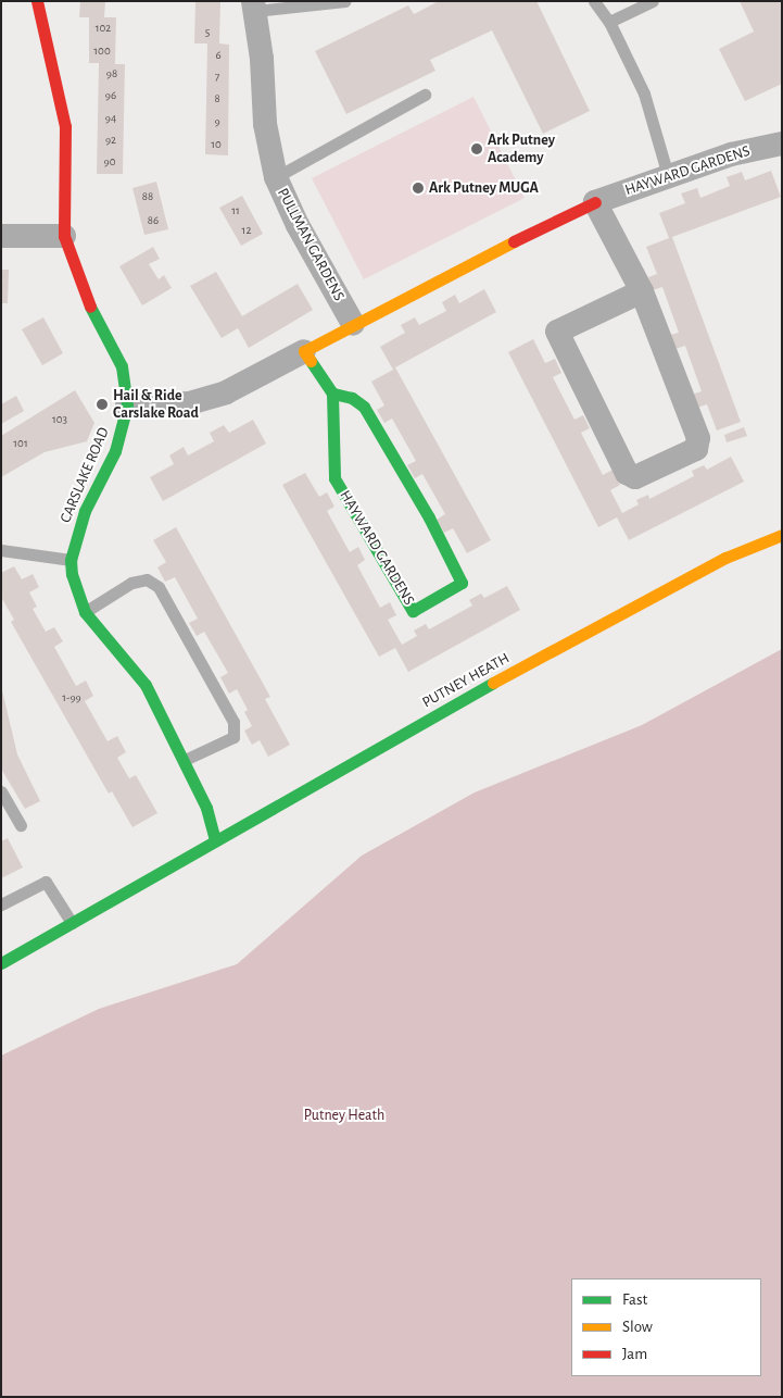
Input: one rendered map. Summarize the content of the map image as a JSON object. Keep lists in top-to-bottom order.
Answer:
{
  "streets": {
    "street": [
      "HAYWARD GARDENS",
      "PULLMAN GARDENS",
      "CARSLAKE ROAD",
      "PUTNEY HEATH"
    ]
  },
  "crossings": [
    ["HAYWARD GARDENS", "PULLMAN GARDENS"],
    ["HAYWARD GARDENS", "CARSLAKE ROAD"],
    ["CARSLAKE ROAD", "PUTNEY HEATH"]
  ],
  "parks": ["Putney Heath"],
  "places": ["Ark Putney Academy", "Ark Putney MUGA", "Hail & Ride Carslake Road"],
  "house_numbers": [
    "102",
    "5",
    "100",
    "6",
    "98",
    "7",
    "96",
    "8",
    "94",
    "9",
    "92",
    "10",
    "90",
    "88",
    "11",
    "86",
    "12",
    "103",
    "101",
    "1-99"
  ],
  "legend": ["Fast", "Slow", "Jam"]
}
